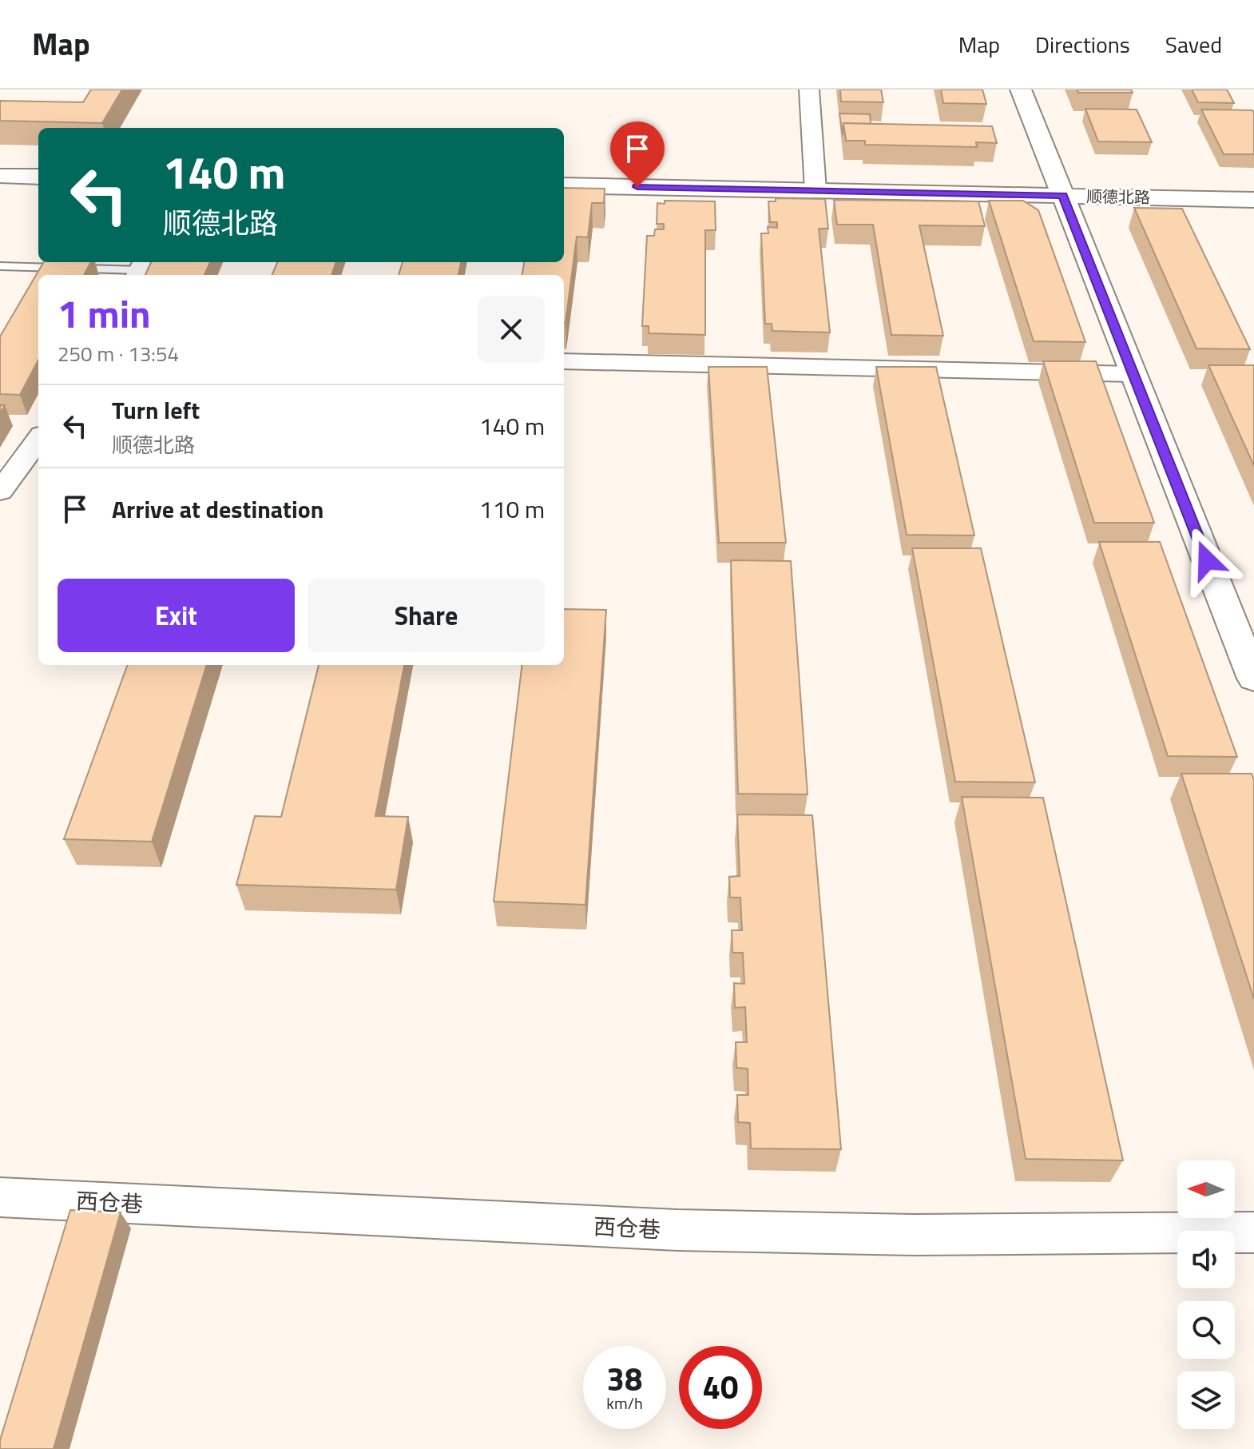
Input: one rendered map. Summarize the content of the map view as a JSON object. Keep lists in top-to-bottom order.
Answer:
{
  "streets": {
    "street": ["顺德北路", "西仓巷"]
  },
  "north": "left",
  "page": {
    "header": "Map",
    "nav": ["Map", "Directions", "Saved"],
    "turn": ["140 m", "顺德北路"],
    "heading": ["1 min", "250 m · 13:54"],
    "list": [
      {
        "name": "Turn left",
        "note": "顺德北路",
        "value": "140 m"
      },
      {
        "name": "Arrive at destination",
        "value": "110 m"
      }
    ],
    "buttons": ["Exit", "Share"],
    "speed": "38 km/h",
    "limit": "40"
  }
}
